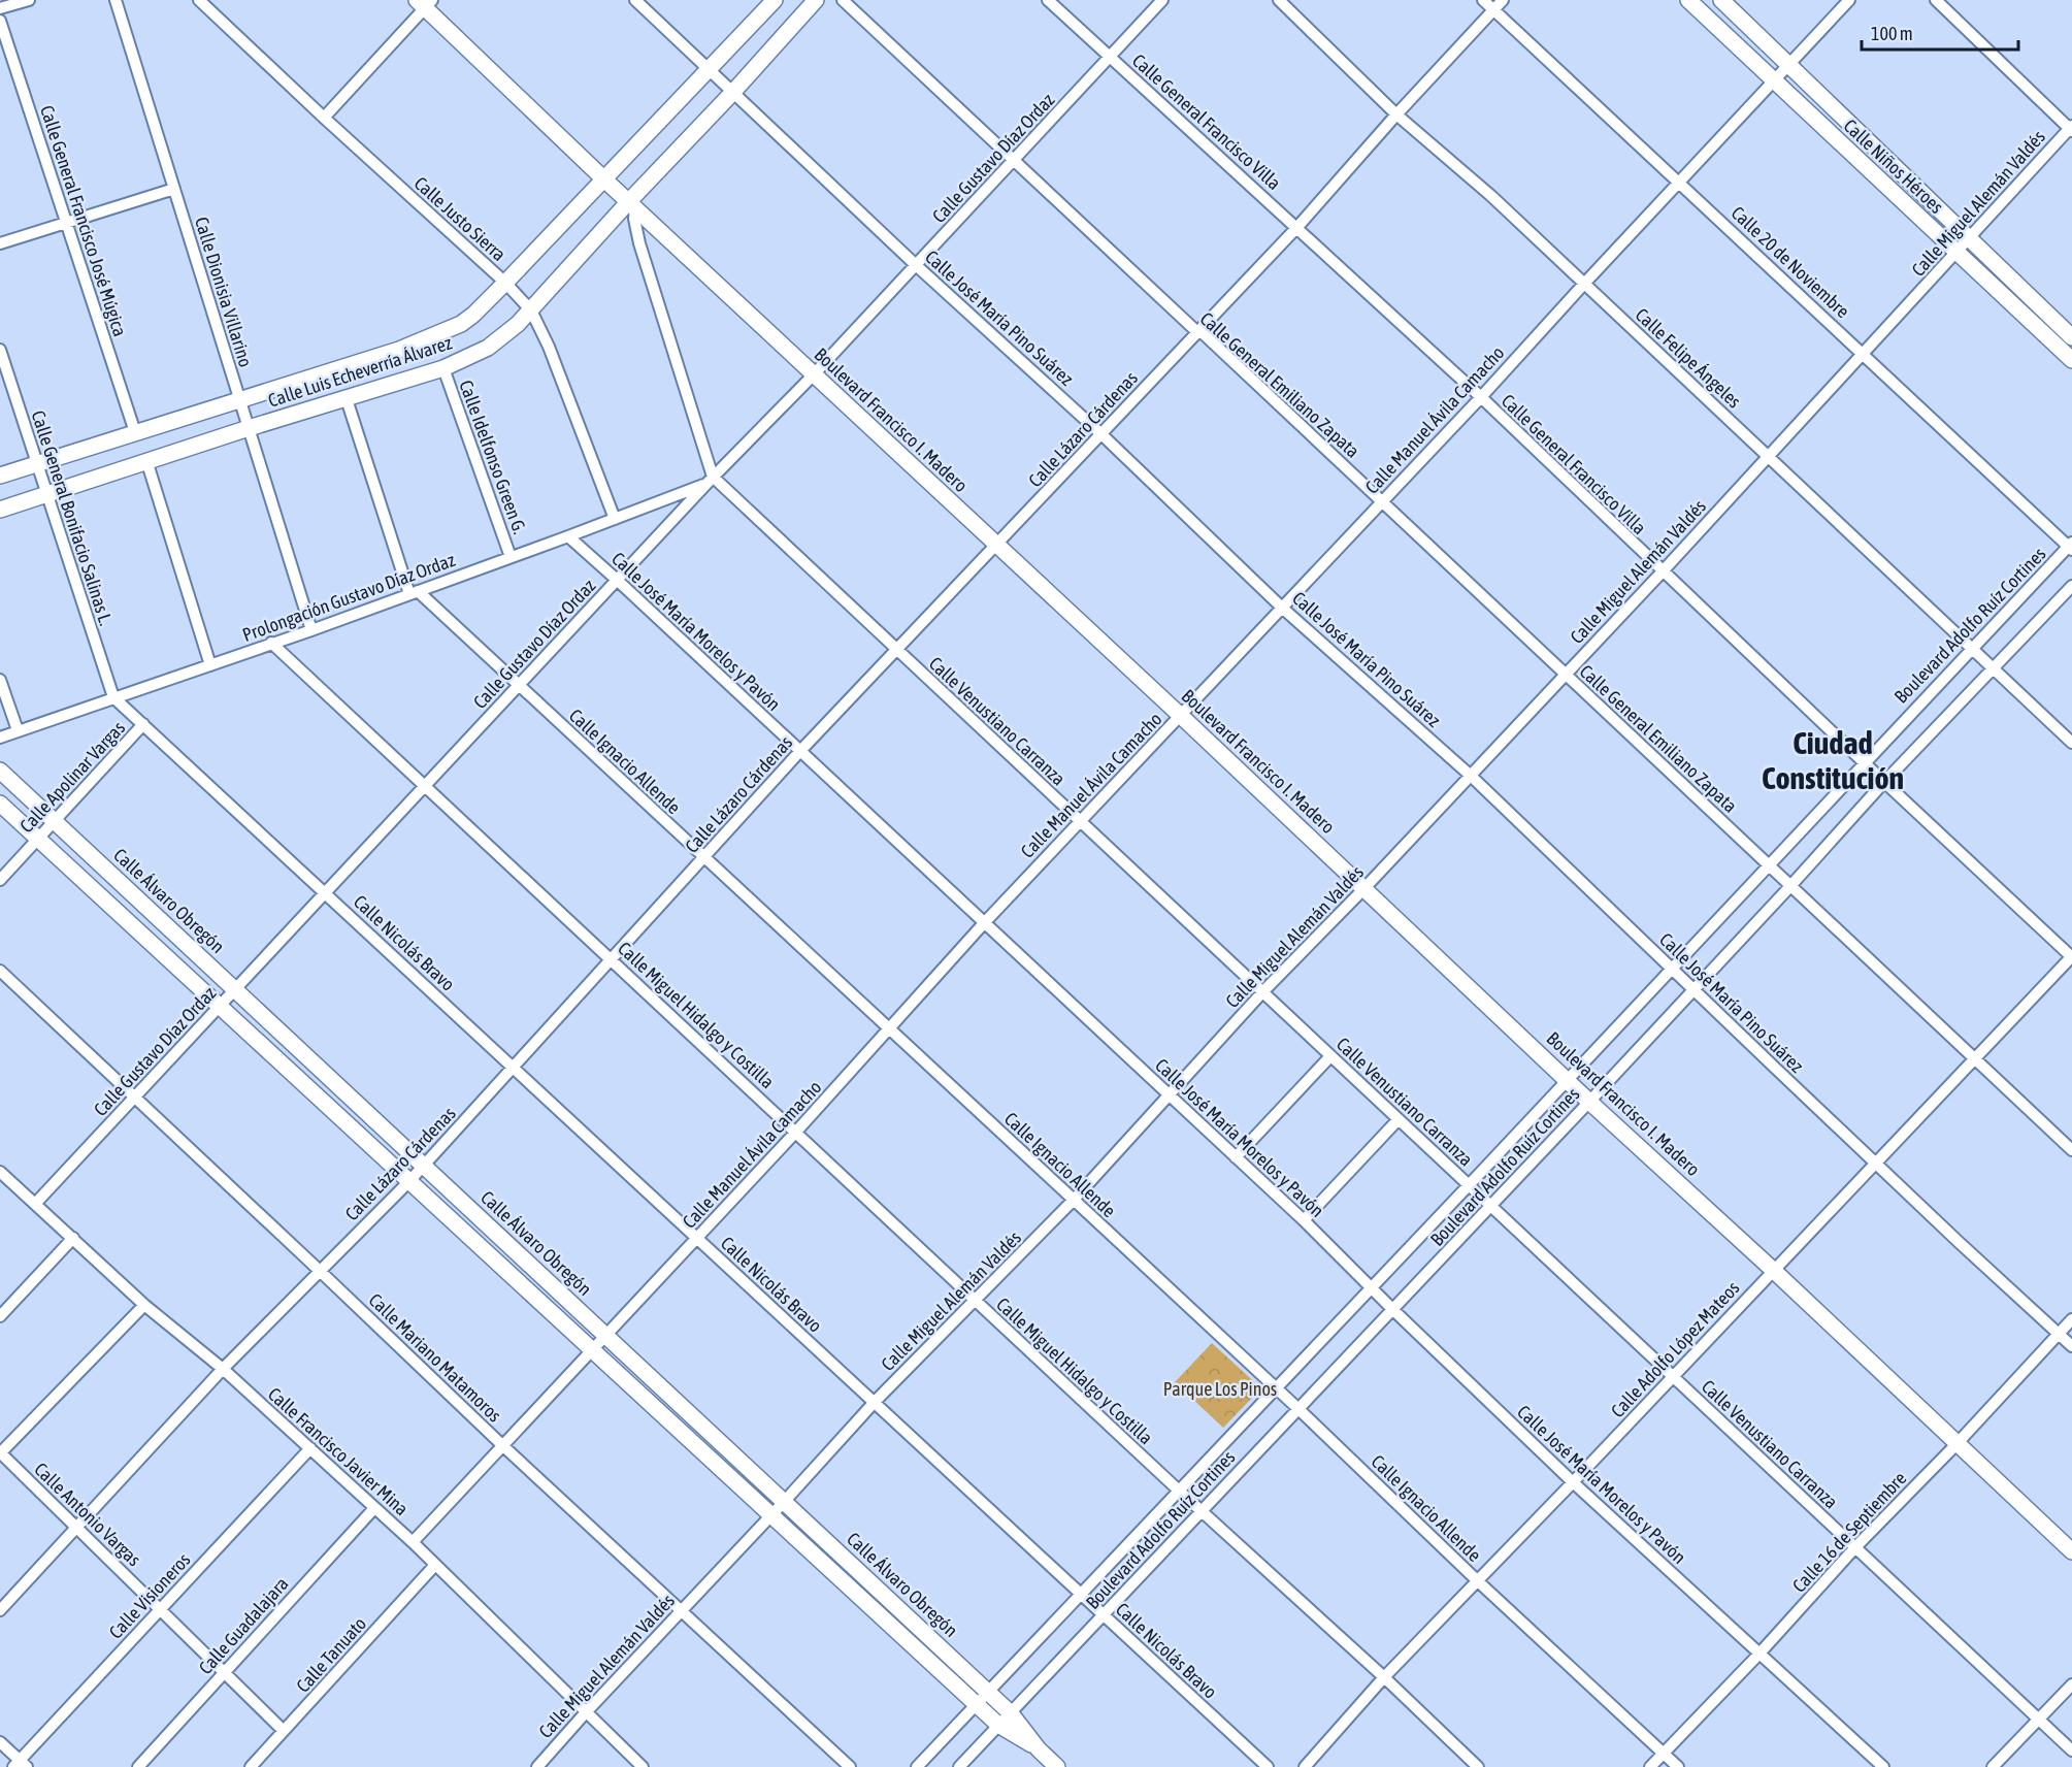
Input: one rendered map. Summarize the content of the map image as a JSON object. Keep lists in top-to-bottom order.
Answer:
{
  "streets": {
    "street": [
      "Calle General Francisco Villa",
      "Calle Gustavo Díaz Ordaz",
      "Calle Niños Héroes",
      "Calle Miguel Alemán Valdés",
      "Calle Justo Sierra",
      "Calle General Francisco José Múgica",
      "Calle 20 de Noviembre",
      "Calle Dionisia Villarino",
      "Calle José María Pino Suárez",
      "Calle Felipe Ángeles",
      "Calle Luis Echeverría Álvarez",
      "Calle General Emiliano Zapata",
      "Boulevard Francisco I. Madero",
      "Calle Manuel Ávila Camacho",
      "Calle Lázaro Cárdenas",
      "Calle Idelfonso Green G.",
      "Calle General Bonifacio Salinas L.",
      "Prolongación Gustavo Díaz Ordaz",
      "Boulevard Adolfo Ruíz Cortines",
      "Calle José María Morelos y Pavón",
      "Calle Venustiano Carranza",
      "Calle Ignacio Allende",
      "Calle Apolinar Vargas",
      "Calle Álvaro Obregón",
      "Calle Nicolás Bravo",
      "Calle Miguel Hidalgo y Costilla",
      "Calle Adolfo López Mateos",
      "Calle Mariano Matamoros",
      "Calle Francisco Javier Mina",
      "Calle Antonio Vargas",
      "Calle 16 de Septiembre",
      "Calle Visioneros",
      "Calle Guadalajara",
      "Calle Tanuato"
    ]
  },
  "crossings": [
    ["Calle General Francisco Villa", "Calle Gustavo Díaz Ordaz"],
    ["Calle General Francisco Villa", "Calle Miguel Alemán Valdés"],
    ["Calle General Francisco Villa", "Calle Manuel Ávila Camacho"],
    ["Calle General Francisco Villa", "Calle Lázaro Cárdenas"],
    ["Calle General Francisco Villa", "Boulevard Adolfo Ruíz Cortines"],
    ["Calle General Francisco Villa", "Calle Adolfo López Mateos"],
    ["Calle Gustavo Díaz Ordaz", "Calle José María Pino Suárez"],
    ["Calle Gustavo Díaz Ordaz", "Calle General Emiliano Zapata"],
    ["Calle Gustavo Díaz Ordaz", "Boulevard Francisco I. Madero"],
    ["Calle Gustavo Díaz Ordaz", "Prolongación Gustavo Díaz Ordaz"],
    ["Calle Gustavo Díaz Ordaz", "Calle José María Morelos y Pavón"],
    ["Calle Gustavo Díaz Ordaz", "Calle Venustiano Carranza"],
    ["Calle Gustavo Díaz Ordaz", "Calle Ignacio Allende"],
    ["Calle Gustavo Díaz Ordaz", "Calle Álvaro Obregón"],
    ["Calle Gustavo Díaz Ordaz", "Calle Nicolás Bravo"],
    ["Calle Gustavo Díaz Ordaz", "Calle Miguel Hidalgo y Costilla"],
    ["Calle Gustavo Díaz Ordaz", "Calle Mariano Matamoros"],
    ["Calle Gustavo Díaz Ordaz", "Calle Francisco Javier Mina"],
    ["Calle Niños Héroes", "Calle Miguel Alemán Valdés"],
    ["Calle Niños Héroes", "Calle Manuel Ávila Camacho"],
    ["Calle Miguel Alemán Valdés", "Calle 20 de Noviembre"],
    ["Calle Miguel Alemán Valdés", "Calle José María Pino Suárez"],
    ["Calle Miguel Alemán Valdés", "Calle Felipe Ángeles"],
    ["Calle Miguel Alemán Valdés", "Calle General Emiliano Zapata"],
    ["Calle Miguel Alemán Valdés", "Boulevard Francisco I. Madero"],
    ["Calle Miguel Alemán Valdés", "Calle José María Morelos y Pavón"],
    ["Calle Miguel Alemán Valdés", "Calle Venustiano Carranza"],
    ["Calle Miguel Alemán Valdés", "Calle Ignacio Allende"],
    ["Calle Miguel Alemán Valdés", "Calle Álvaro Obregón"],
    ["Calle Miguel Alemán Valdés", "Calle Nicolás Bravo"],
    ["Calle Miguel Alemán Valdés", "Calle Miguel Hidalgo y Costilla"],
    ["Calle Miguel Alemán Valdés", "Calle Mariano Matamoros"],
    ["Calle Miguel Alemán Valdés", "Calle Francisco Javier Mina"],
    ["Calle Justo Sierra", "Calle Luis Echeverría Álvarez"],
    ["Calle Justo Sierra", "Prolongación Gustavo Díaz Ordaz"],
    ["Calle General Francisco José Múgica", "Calle Luis Echeverría Álvarez"],
    ["Calle 20 de Noviembre", "Calle Manuel Ávila Camacho"],
    ["Calle 20 de Noviembre", "Calle Lázaro Cárdenas"],
    ["Calle 20 de Noviembre", "Boulevard Adolfo Ruíz Cortines"],
    ["Calle Dionisia Villarino", "Calle Luis Echeverría Álvarez"],
    ["Calle Dionisia Villarino", "Prolongación Gustavo Díaz Ordaz"],
    ["Calle José María Pino Suárez", "Calle Luis Echeverría Álvarez"],
    ["Calle José María Pino Suárez", "Calle Manuel Ávila Camacho"],
    ["Calle José María Pino Suárez", "Calle Lázaro Cárdenas"],
    ["Calle José María Pino Suárez", "Boulevard Adolfo Ruíz Cortines"],
    ["Calle José María Pino Suárez", "Calle Adolfo López Mateos"],
    ["Calle José María Pino Suárez", "Calle 16 de Septiembre"],
    ["Calle Felipe Ángeles", "Calle Manuel Ávila Camacho"],
    ["Calle Felipe Ángeles", "Calle Lázaro Cárdenas"],
    ["Calle Felipe Ángeles", "Boulevard Adolfo Ruíz Cortines"],
    ["Calle Luis Echeverría Álvarez", "Boulevard Francisco I. Madero"],
    ["Calle Luis Echeverría Álvarez", "Calle Idelfonso Green G."],
    ["Calle Luis Echeverría Álvarez", "Calle General Bonifacio Salinas L."],
    ["Calle General Emiliano Zapata", "Calle Manuel Ávila Camacho"],
    ["Calle General Emiliano Zapata", "Calle Lázaro Cárdenas"],
    ["Calle General Emiliano Zapata", "Boulevard Adolfo Ruíz Cortines"],
    ["Calle General Emiliano Zapata", "Calle Adolfo López Mateos"],
    ["Boulevard Francisco I. Madero", "Calle Manuel Ávila Camacho"],
    ["Boulevard Francisco I. Madero", "Calle Lázaro Cárdenas"],
    ["Boulevard Francisco I. Madero", "Boulevard Adolfo Ruíz Cortines"],
    ["Boulevard Francisco I. Madero", "Calle Adolfo López Mateos"],
    ["Boulevard Francisco I. Madero", "Calle 16 de Septiembre"],
    ["Calle Manuel Ávila Camacho", "Calle José María Morelos y Pavón"],
    ["Calle Manuel Ávila Camacho", "Calle Venustiano Carranza"],
    ["Calle Manuel Ávila Camacho", "Calle Ignacio Allende"],
    ["Calle Manuel Ávila Camacho", "Calle Álvaro Obregón"],
    ["Calle Manuel Ávila Camacho", "Calle Nicolás Bravo"],
    ["Calle Manuel Ávila Camacho", "Calle Miguel Hidalgo y Costilla"],
    ["Calle Manuel Ávila Camacho", "Calle Mariano Matamoros"],
    ["Calle Manuel Ávila Camacho", "Calle Francisco Javier Mina"],
    ["Calle Lázaro Cárdenas", "Calle José María Morelos y Pavón"],
    ["Calle Lázaro Cárdenas", "Calle Venustiano Carranza"],
    ["Calle Lázaro Cárdenas", "Calle Ignacio Allende"],
    ["Calle Lázaro Cárdenas", "Calle Álvaro Obregón"],
    ["Calle Lázaro Cárdenas", "Calle Nicolás Bravo"],
    ["Calle Lázaro Cárdenas", "Calle Miguel Hidalgo y Costilla"],
    ["Calle Lázaro Cárdenas", "Calle Mariano Matamoros"],
    ["Calle Lázaro Cárdenas", "Calle Francisco Javier Mina"],
    ["Calle Lázaro Cárdenas", "Calle Antonio Vargas"],
    ["Calle Idelfonso Green G.", "Prolongación Gustavo Díaz Ordaz"],
    ["Calle General Bonifacio Salinas L.", "Prolongación Gustavo Díaz Ordaz"],
    ["Calle General Bonifacio Salinas L.", "Calle Nicolás Bravo"],
    ["Prolongación Gustavo Díaz Ordaz", "Calle José María Morelos y Pavón"],
    ["Prolongación Gustavo Díaz Ordaz", "Calle Venustiano Carranza"],
    ["Prolongación Gustavo Díaz Ordaz", "Calle Ignacio Allende"],
    ["Prolongación Gustavo Díaz Ordaz", "Calle Nicolás Bravo"],
    ["Prolongación Gustavo Díaz Ordaz", "Calle Miguel Hidalgo y Costilla"],
    ["Boulevard Adolfo Ruíz Cortines", "Calle José María Morelos y Pavón"],
    ["Boulevard Adolfo Ruíz Cortines", "Calle Venustiano Carranza"],
    ["Boulevard Adolfo Ruíz Cortines", "Calle Ignacio Allende"],
    ["Boulevard Adolfo Ruíz Cortines", "Calle Álvaro Obregón"],
    ["Boulevard Adolfo Ruíz Cortines", "Calle Nicolás Bravo"],
    ["Boulevard Adolfo Ruíz Cortines", "Calle Miguel Hidalgo y Costilla"],
    ["Calle José María Morelos y Pavón", "Calle Adolfo López Mateos"],
    ["Calle José María Morelos y Pavón", "Calle 16 de Septiembre"],
    ["Calle Venustiano Carranza", "Calle Adolfo López Mateos"],
    ["Calle Venustiano Carranza", "Calle 16 de Septiembre"],
    ["Calle Ignacio Allende", "Calle Adolfo López Mateos"],
    ["Calle Ignacio Allende", "Calle 16 de Septiembre"],
    ["Calle Apolinar Vargas", "Calle Álvaro Obregón"],
    ["Calle Apolinar Vargas", "Calle Nicolás Bravo"],
    ["Calle Miguel Hidalgo y Costilla", "Calle Adolfo López Mateos"],
    ["Calle Francisco Javier Mina", "Calle Visioneros"],
    ["Calle Francisco Javier Mina", "Calle Guadalajara"],
    ["Calle Francisco Javier Mina", "Calle Tanuato"],
    ["Calle Antonio Vargas", "Calle Visioneros"],
    ["Calle Antonio Vargas", "Calle Guadalajara"],
    ["Calle Antonio Vargas", "Calle Tanuato"]
  ],
  "districts": ["Ciudad Constitución"],
  "parks": ["Parque Los Pinos"],
  "scale_bar": "100 m"
}
